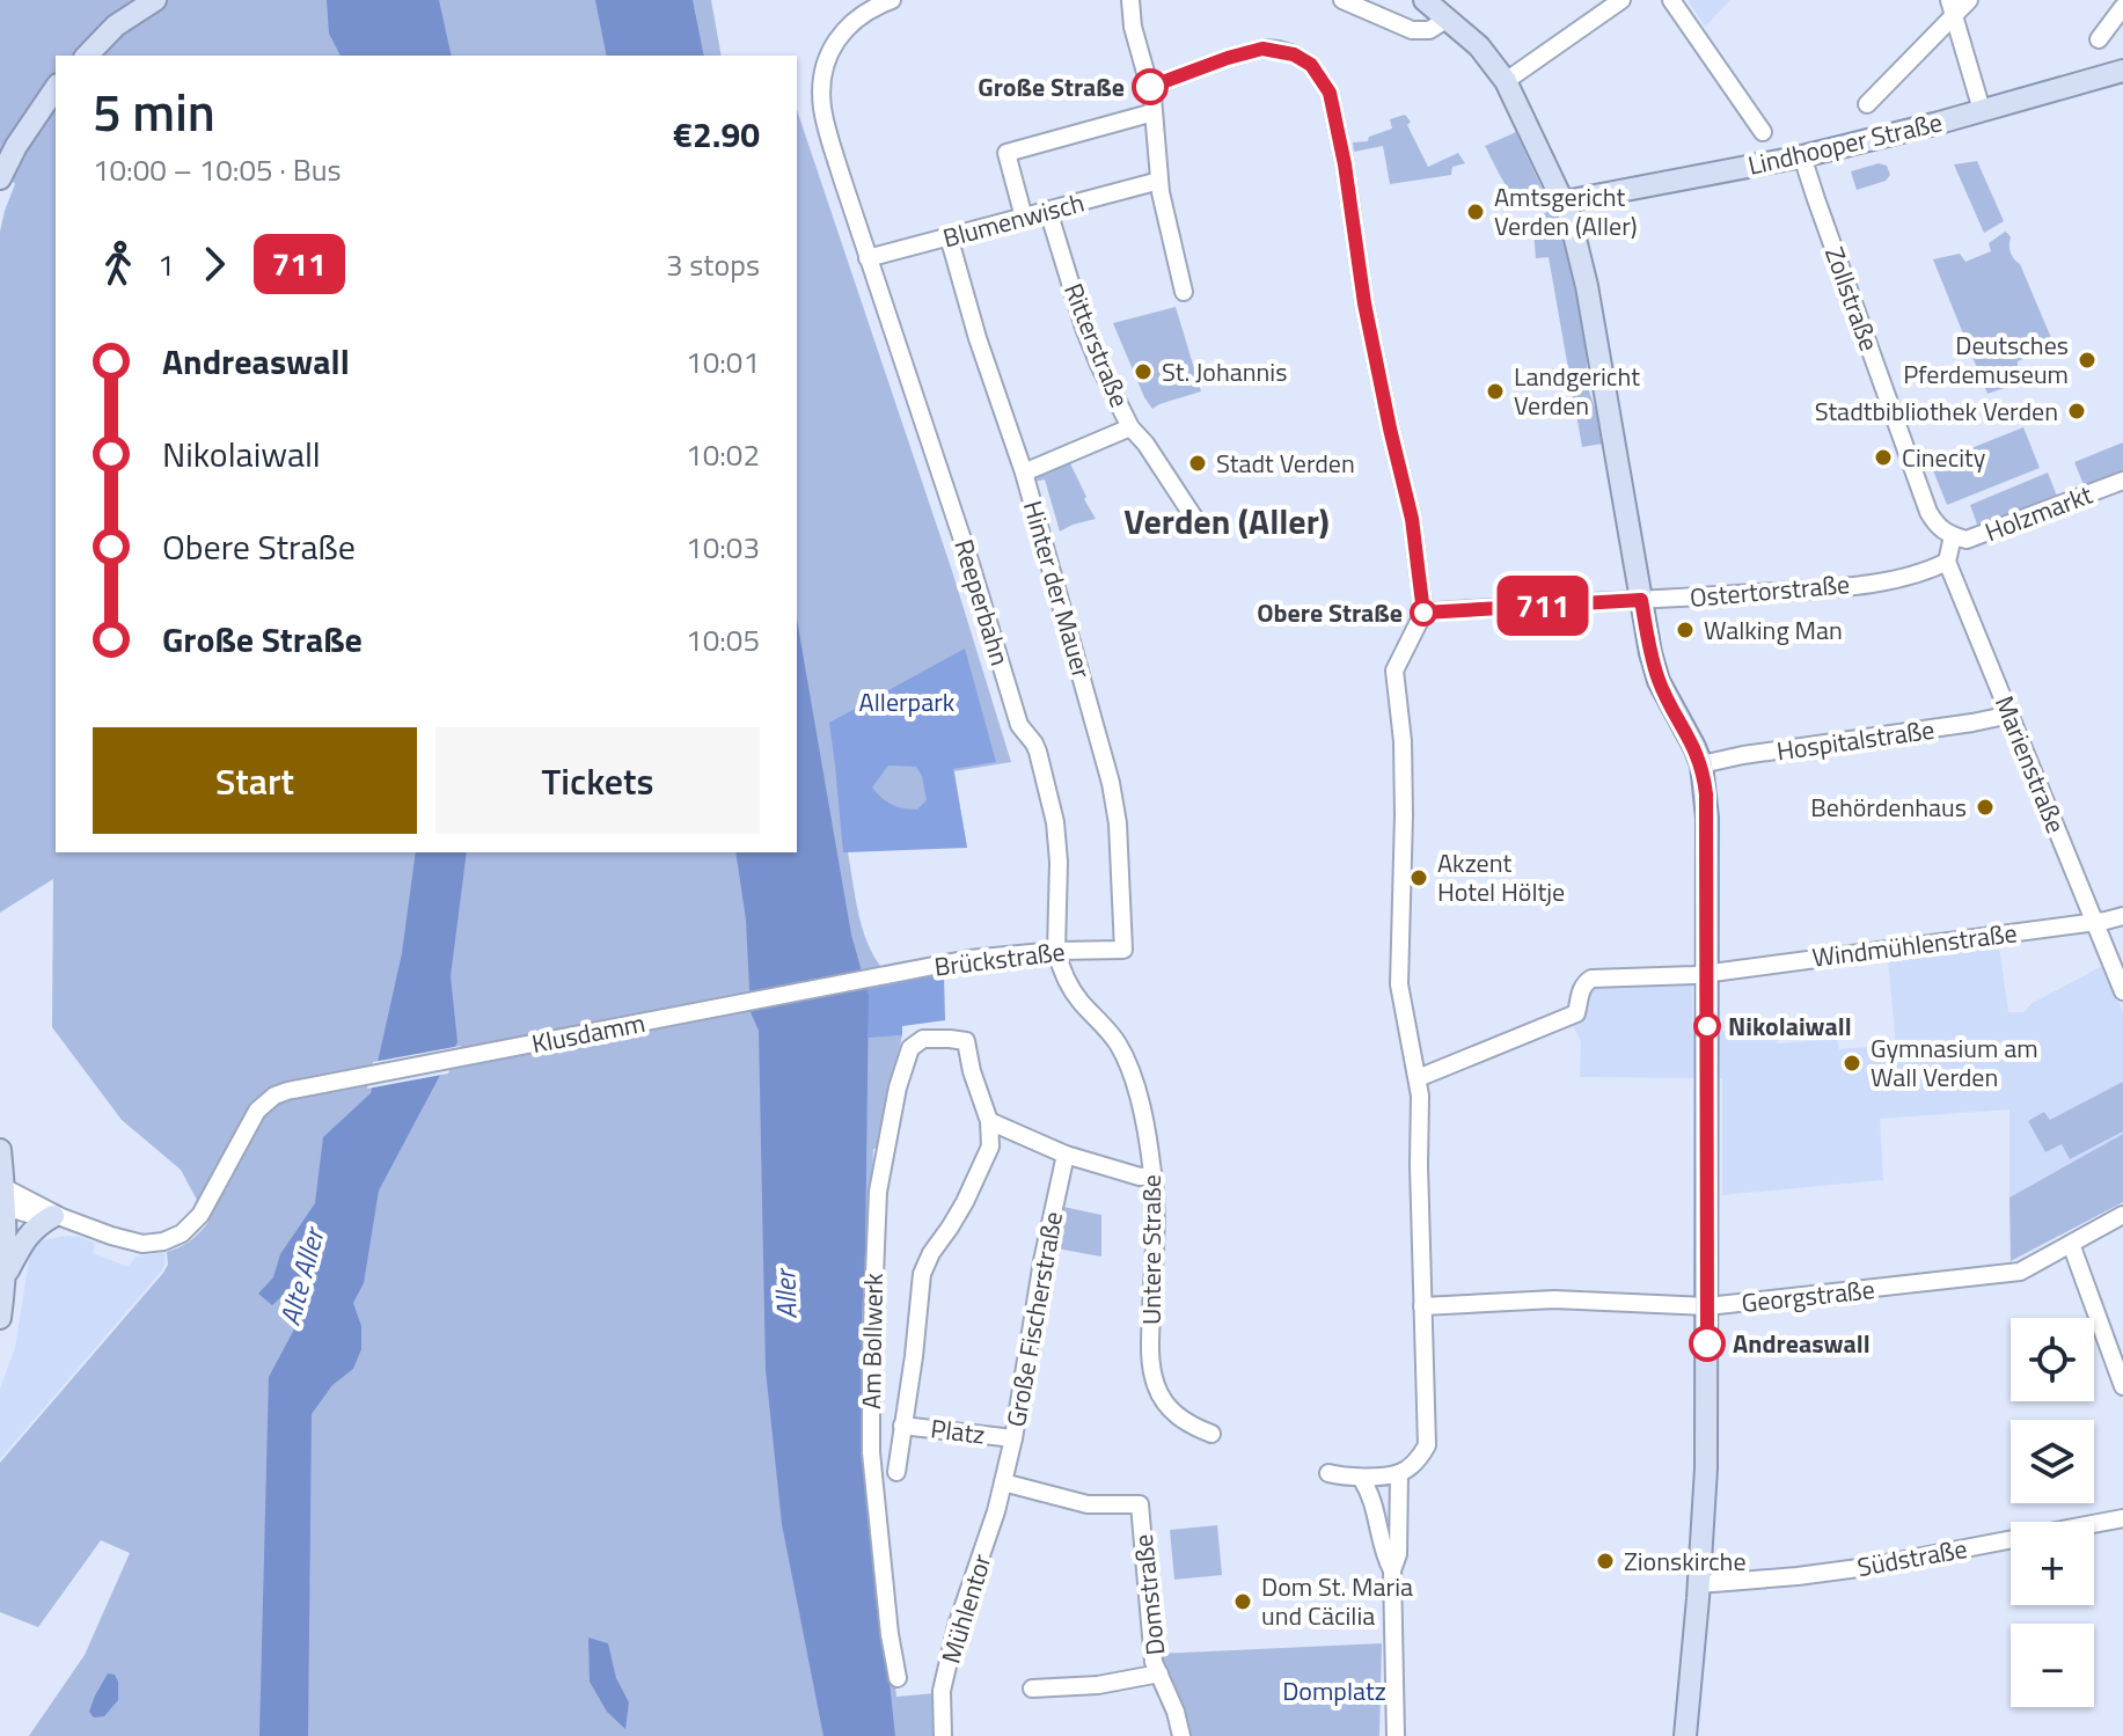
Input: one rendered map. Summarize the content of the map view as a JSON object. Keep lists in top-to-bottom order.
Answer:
{
  "streets": {
    "main road": ["Lindhooper Straße"],
    "street": [
      "Blumenwisch",
      "Zollstraße",
      "Ritterstraße",
      "Holzmarkt",
      "Hinter der Mauer",
      "Ostertorstraße",
      "Reeperbahn",
      "Hospitalstraße",
      "Marienstraße",
      "Windmühlenstraße",
      "Brückstraße",
      "Klusdamm",
      "Untere Straße",
      "Georgstraße",
      "Große Fischerstraße",
      "Am Bollwerk",
      "Platz",
      "Südstraße",
      "Domstraße",
      "Mühlentor"
    ]
  },
  "crossings": [
    ["Lindhooper Straße", "Zollstraße"],
    ["Blumenwisch", "Ritterstraße"],
    ["Blumenwisch", "Hinter der Mauer"],
    ["Blumenwisch", "Reeperbahn"],
    ["Zollstraße", "Holzmarkt"],
    ["Hinter der Mauer", "Brückstraße"],
    ["Ostertorstraße", "Marienstraße"],
    ["Reeperbahn", "Brückstraße"],
    ["Reeperbahn", "Untere Straße"],
    ["Hospitalstraße", "Marienstraße"],
    ["Marienstraße", "Windmühlenstraße"],
    ["Brückstraße", "Klusdamm"],
    ["Brückstraße", "Untere Straße"],
    ["Große Fischerstraße", "Platz"],
    ["Große Fischerstraße", "Domstraße"],
    ["Große Fischerstraße", "Mühlentor"],
    ["Domstraße", "Mühlentor"]
  ],
  "districts": ["Verden (Aller)"],
  "water": ["Alte Aller", "Aller"],
  "parks": ["Allerpark", "Domplatz"],
  "places": [
    "Große Straße",
    "Amtsgericht Verden (Aller)",
    "Deutsches Pferdemuseum",
    "St. Johannis",
    "Landgericht Verden",
    "Stadtbibliothek Verden",
    "Cinecity",
    "Stadt Verden",
    "Obere Straße",
    "Walking Man",
    "Behördenhaus",
    "Akzent Hotel Höltje",
    "Nikolaiwall",
    "Gymnasium am Wall Verden",
    "Andreaswall",
    "Zionskirche",
    "Dom St. Maria und Cäcilia"
  ],
  "lines": ["bus line 711"],
  "page": {
    "on_map": "711",
    "heading": ["5 min", "10:00 – 10:05 · Bus", "€2.90"],
    "legs": ["1", "711", "3 stops"],
    "list": [
      {
        "name": "Andreaswall",
        "value": "10:01"
      },
      {
        "name": "Nikolaiwall",
        "value": "10:02"
      },
      {
        "name": "Obere Straße",
        "value": "10:03"
      },
      {
        "name": "Große Straße",
        "value": "10:05"
      }
    ],
    "buttons": ["Start", "Tickets"],
    "map_buttons": ["+", "−"]
  }
}
